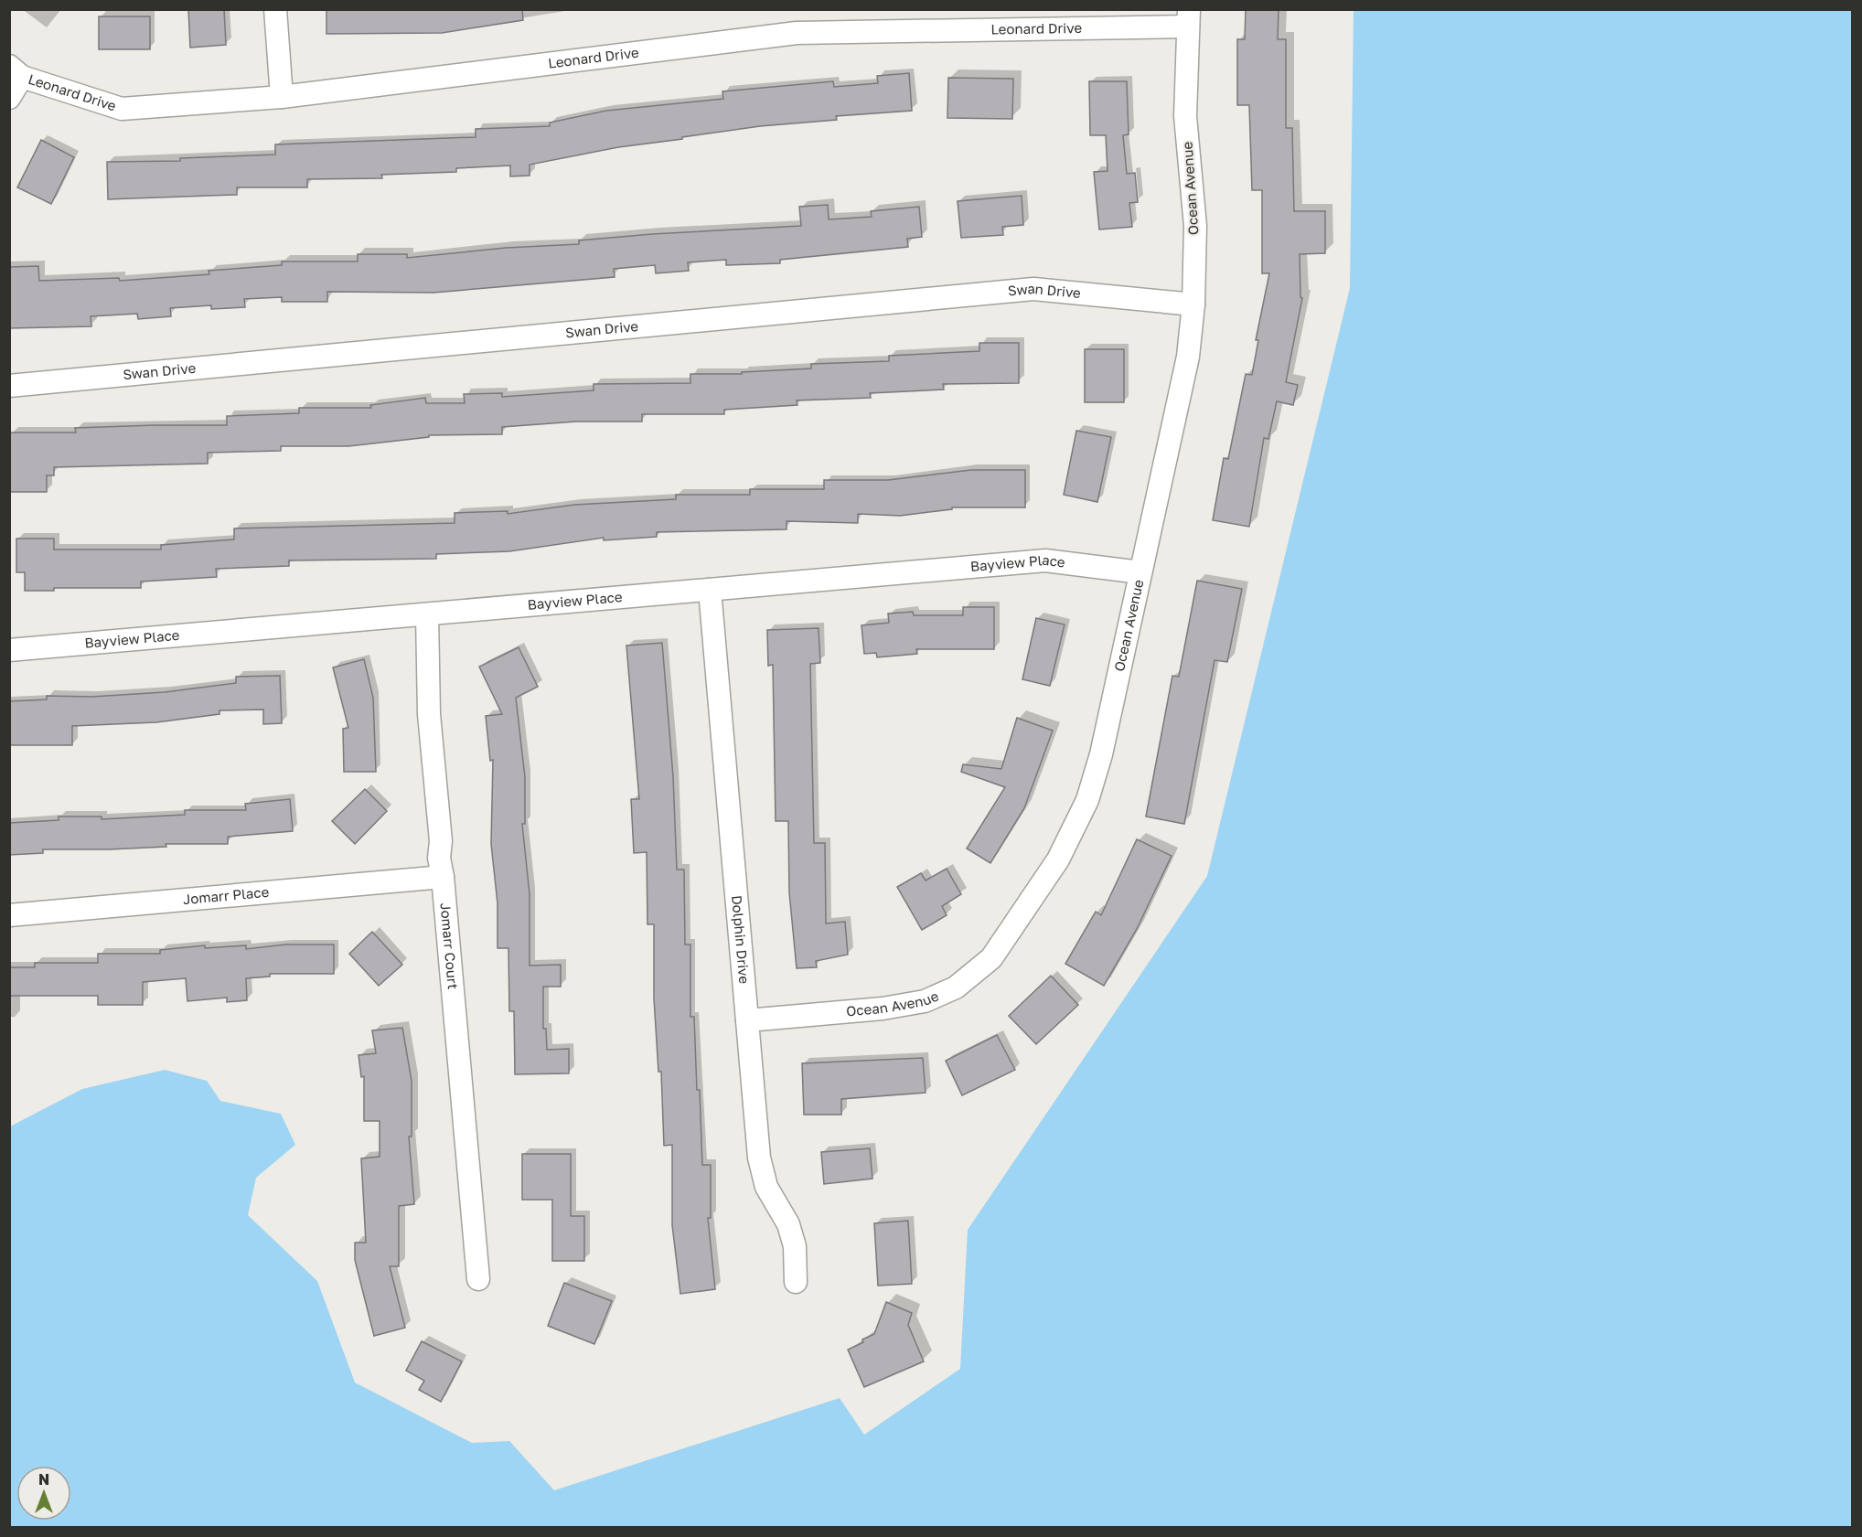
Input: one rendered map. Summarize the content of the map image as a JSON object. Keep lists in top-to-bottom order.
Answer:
{
  "streets": {
    "street": [
      "Leonard Drive",
      "Ocean Avenue",
      "Swan Drive",
      "Bayview Place",
      "Jomarr Place",
      "Dolphin Drive",
      "Jomarr Court"
    ]
  },
  "crossings": [
    ["Leonard Drive", "Ocean Avenue"],
    ["Ocean Avenue", "Swan Drive"],
    ["Ocean Avenue", "Bayview Place"],
    ["Ocean Avenue", "Dolphin Drive"],
    ["Bayview Place", "Dolphin Drive"],
    ["Bayview Place", "Jomarr Court"],
    ["Jomarr Place", "Jomarr Court"]
  ],
  "north": "top"
}
